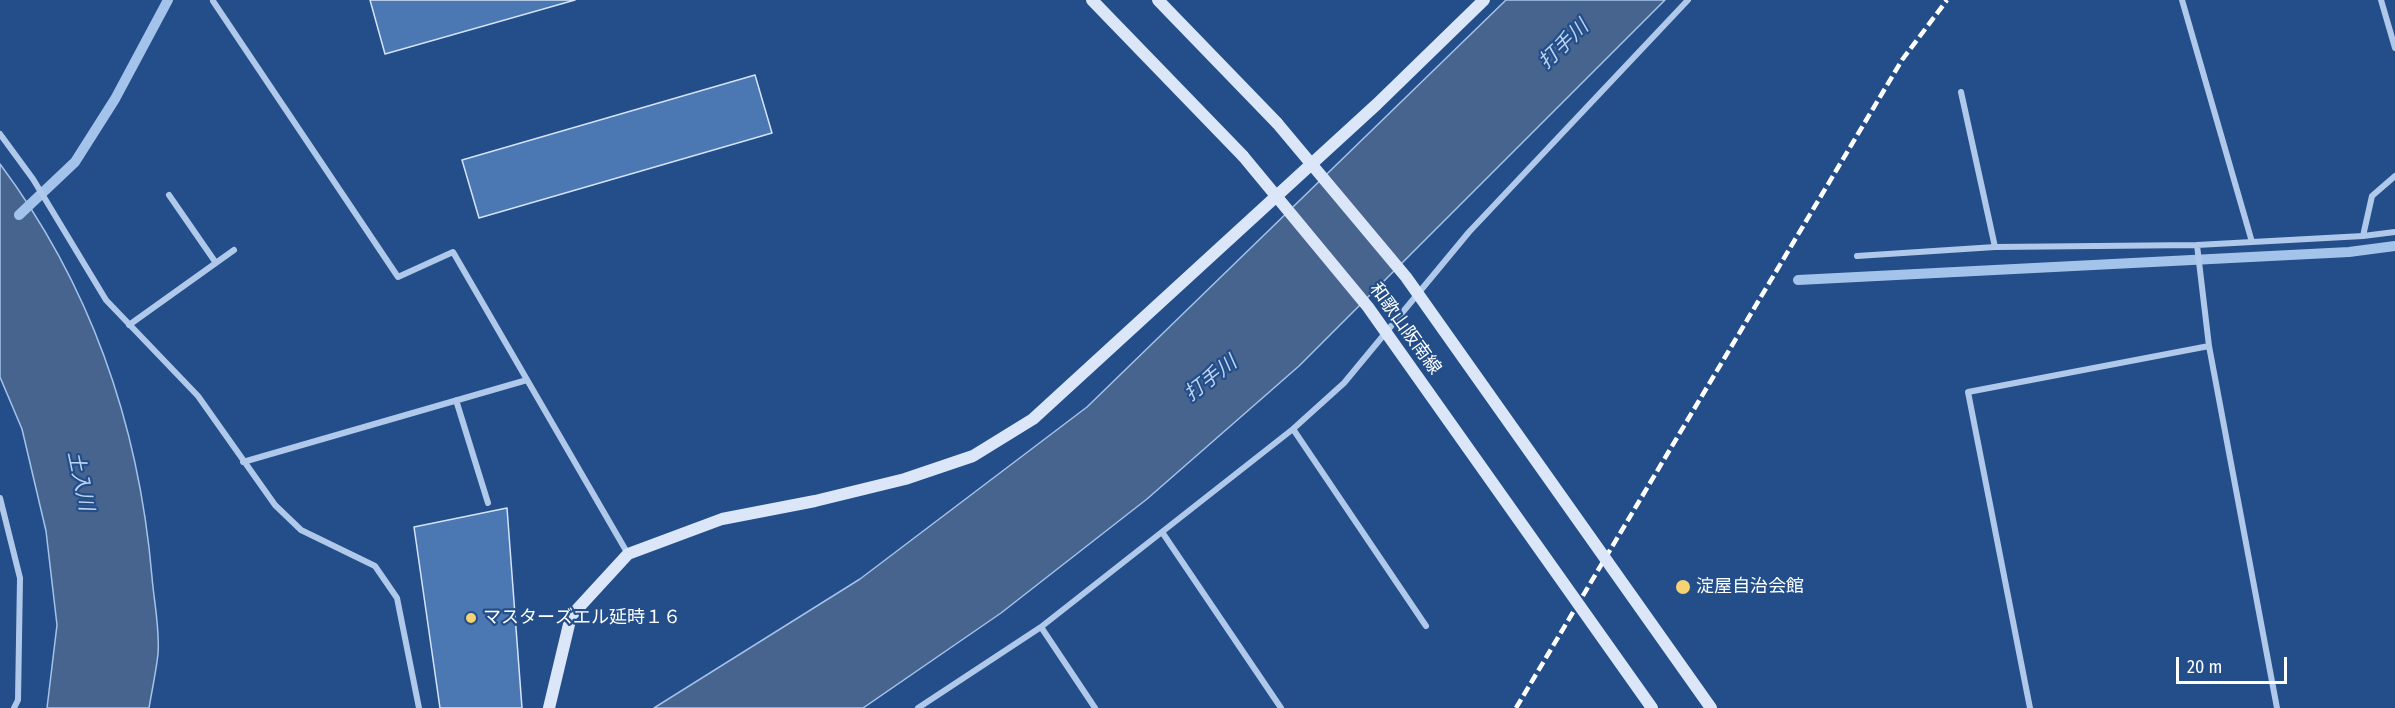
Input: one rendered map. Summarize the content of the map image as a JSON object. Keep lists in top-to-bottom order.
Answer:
{
  "streets": {
    "main road": ["和歌山阪南線"]
  },
  "water": ["打手川", "土入川"],
  "places": ["淀屋自治会館", "マスターズエル延時１６"],
  "scale_bar": "20 m"
}
